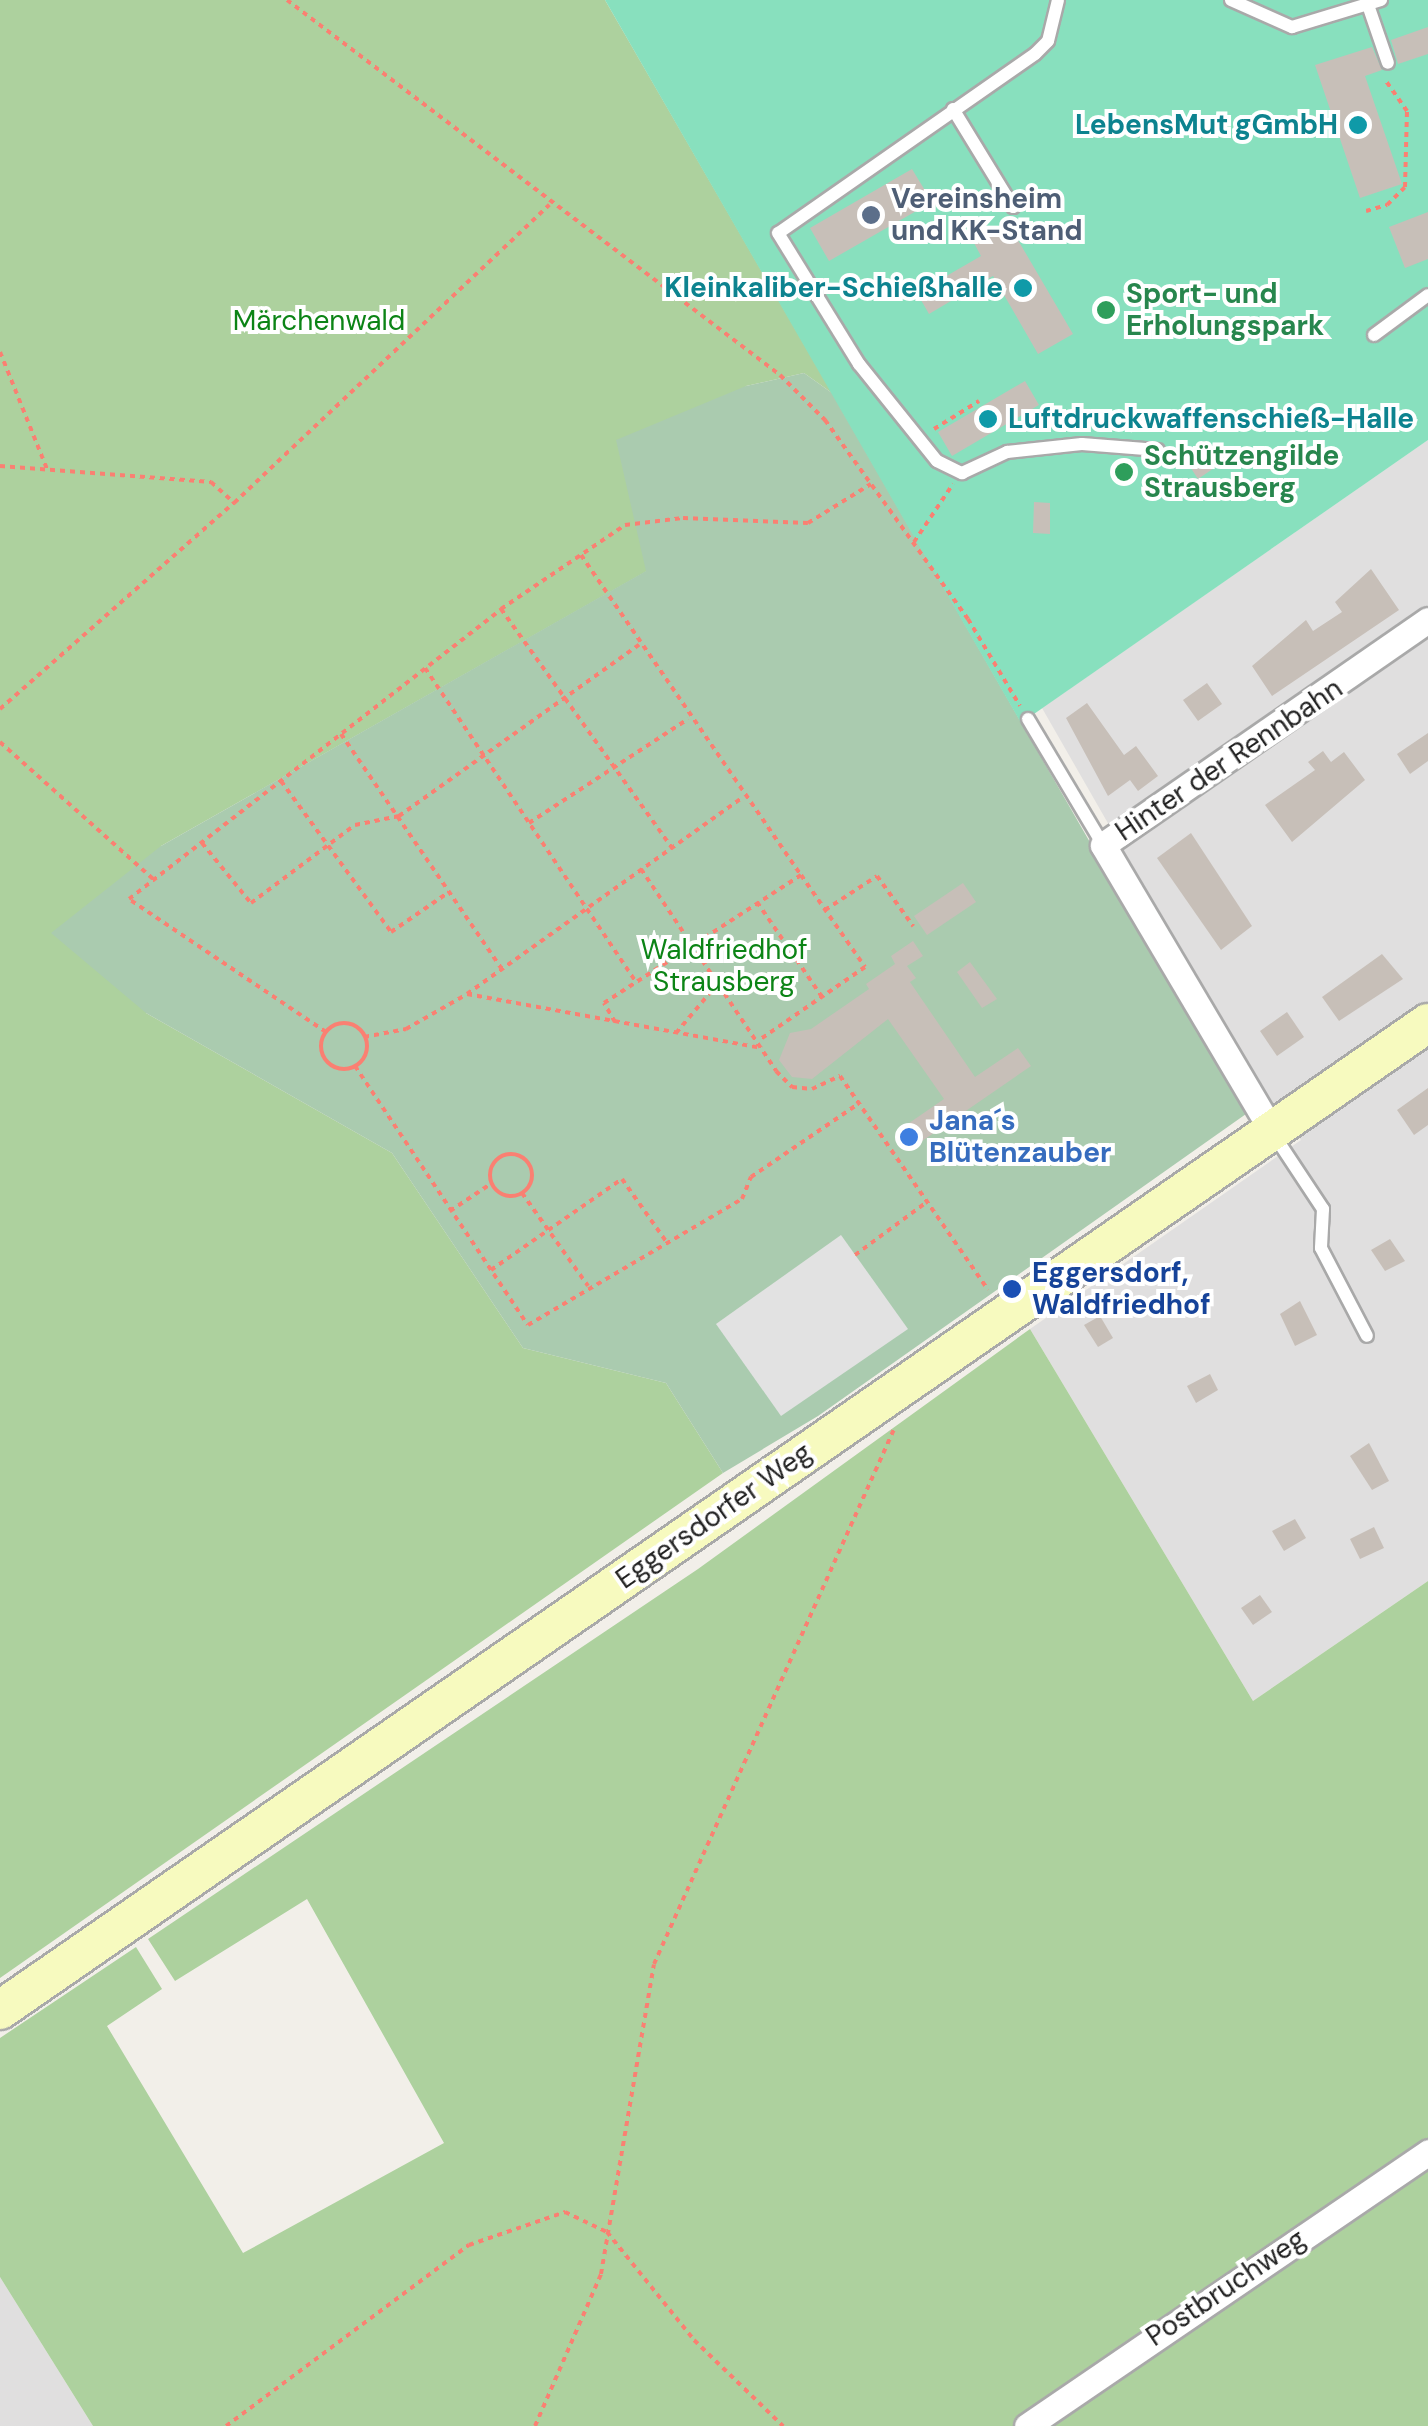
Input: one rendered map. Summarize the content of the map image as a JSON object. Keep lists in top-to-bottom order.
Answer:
{
  "streets": {
    "main road": ["Eggersdorfer Weg"],
    "street": ["Hinter der Rennbahn", "Postbruchweg"]
  },
  "crossings": [
    ["Hinter der Rennbahn", "Eggersdorfer Weg"]
  ],
  "parks": ["Märchenwald", "Waldfriedhof Strausberg"],
  "places": [
    "LebensMut gGmbH",
    "Vereinsheim und KK-Stand",
    "Kleinkaliber-Schießhalle",
    "Sport- und Erholungspark",
    "Luftdruckwaffenschieß-Halle",
    "Schützengilde Strausberg",
    "Jana´s Blütenzauber",
    "Eggersdorf, Waldfriedhof"
  ]
}
